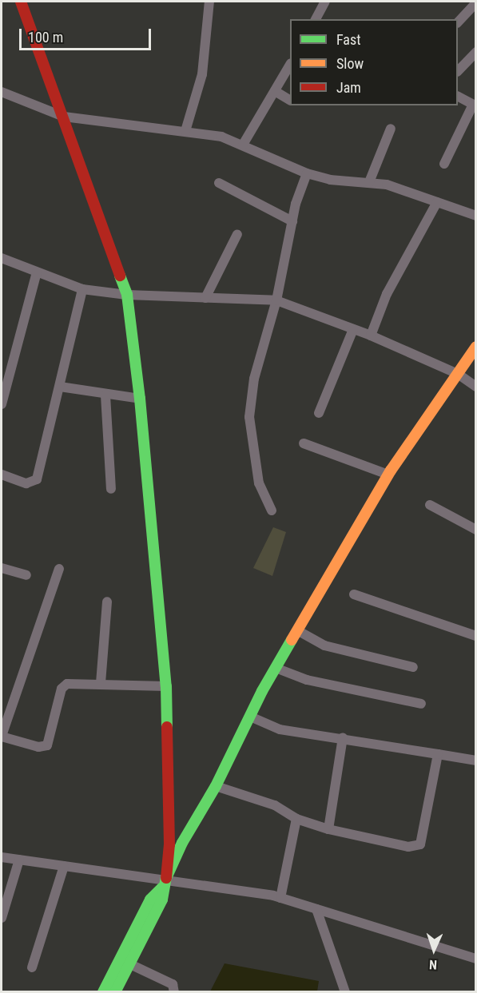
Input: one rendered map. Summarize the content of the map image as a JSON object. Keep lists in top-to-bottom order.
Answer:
{
  "legend": ["Fast", "Slow", "Jam"],
  "scale_bar": "100 m",
  "north": "bottom"
}
